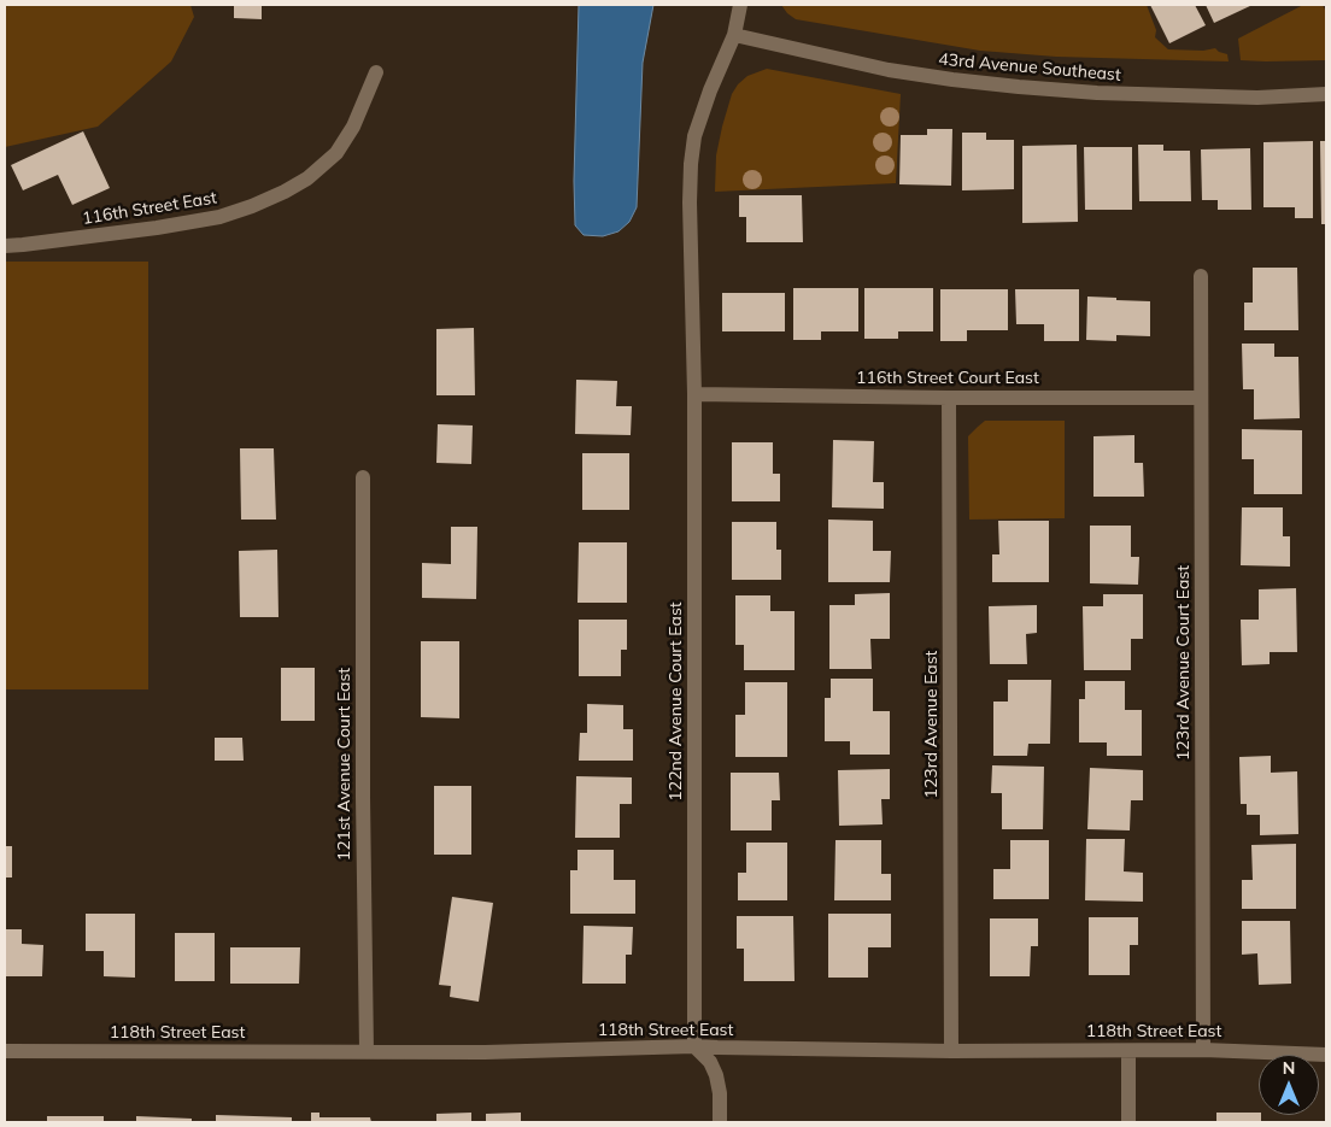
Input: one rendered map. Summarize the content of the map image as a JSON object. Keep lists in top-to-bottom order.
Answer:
{
  "streets": {
    "street": [
      "43rd Avenue Southeast",
      "116th Street East",
      "116th Street Court East",
      "123rd Avenue Court East",
      "122nd Avenue Court East",
      "123rd Avenue East",
      "121st Avenue Court East",
      "118th Street East"
    ]
  },
  "crossings": [
    ["43rd Avenue Southeast", "122nd Avenue Court East"],
    ["116th Street Court East", "123rd Avenue Court East"],
    ["116th Street Court East", "122nd Avenue Court East"],
    ["116th Street Court East", "123rd Avenue East"],
    ["123rd Avenue Court East", "118th Street East"],
    ["122nd Avenue Court East", "118th Street East"],
    ["123rd Avenue East", "118th Street East"],
    ["121st Avenue Court East", "118th Street East"]
  ],
  "north": "top"
}
